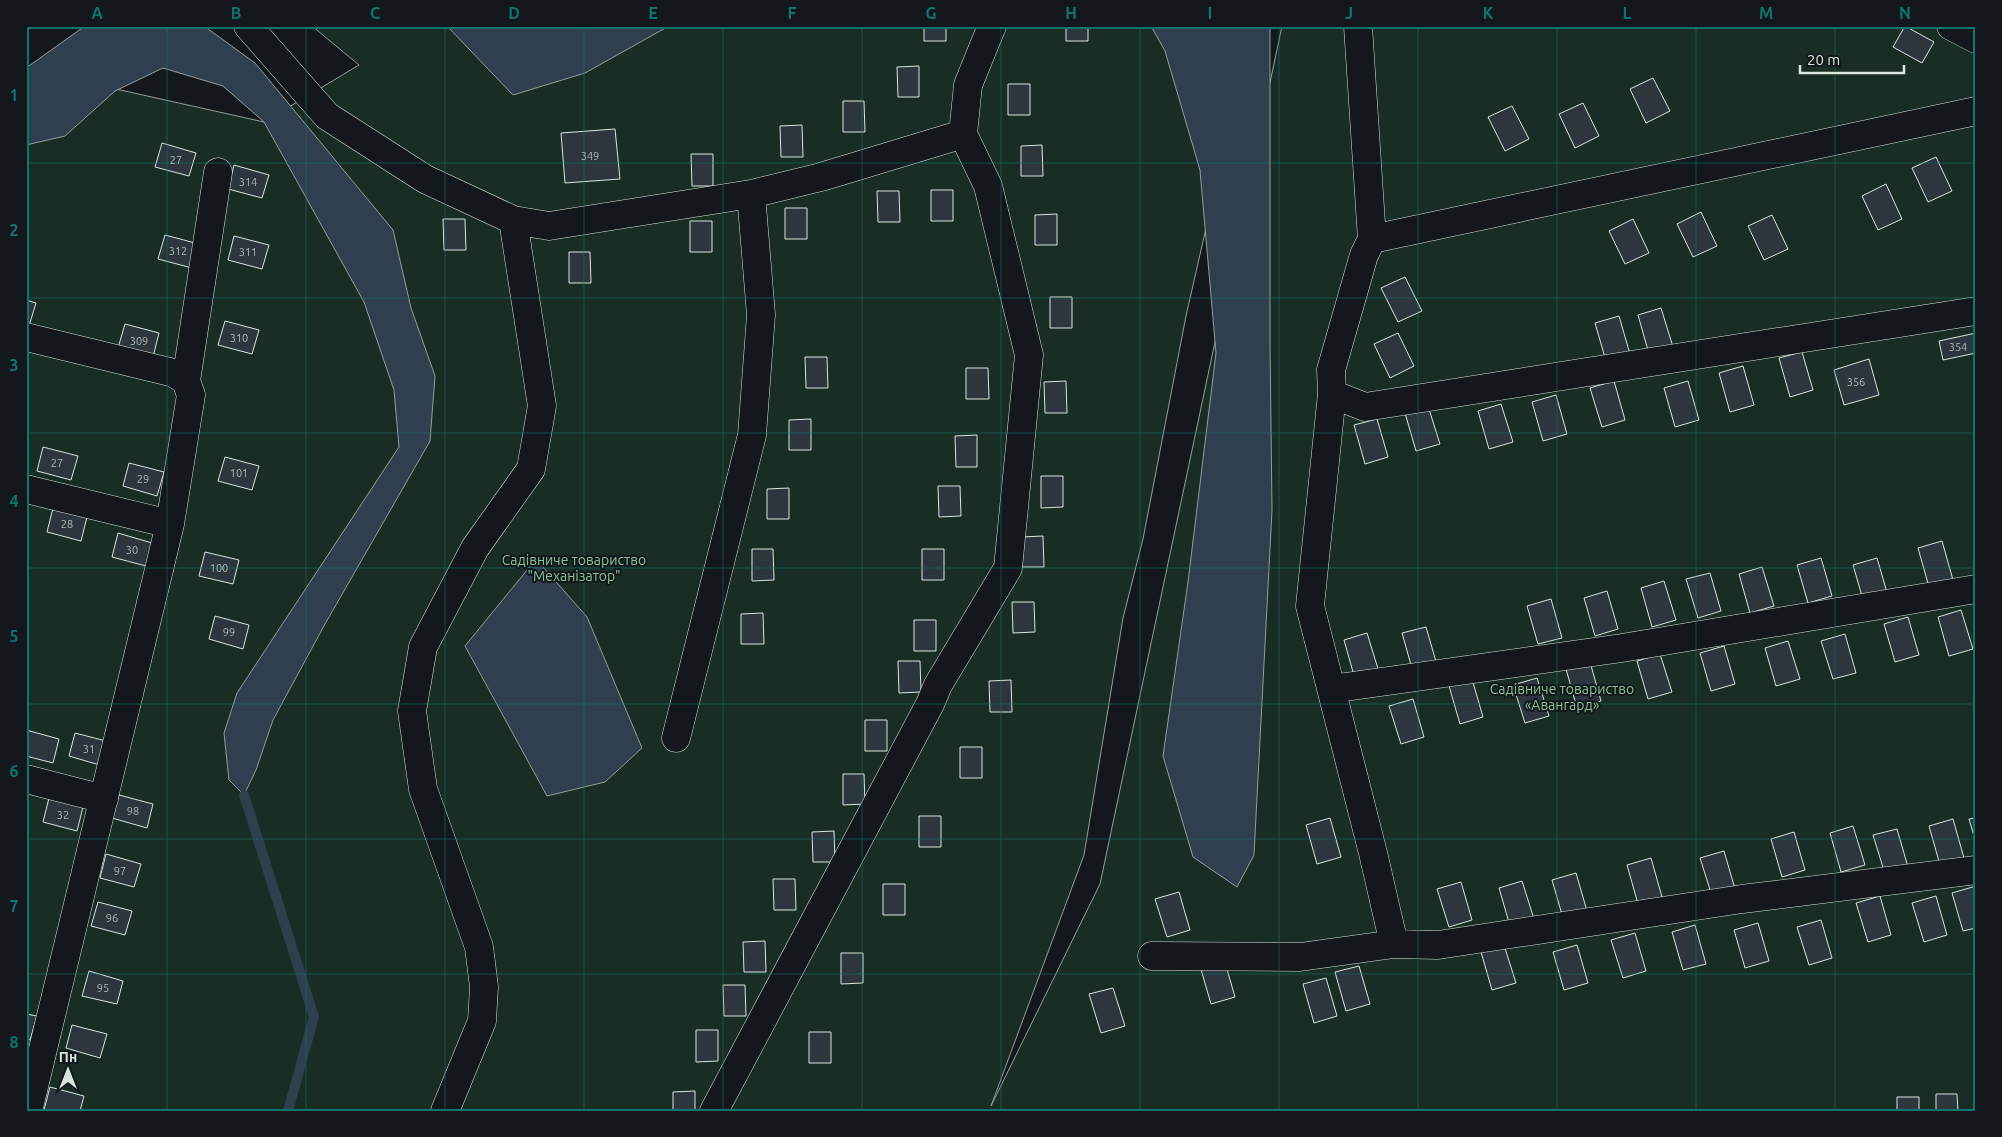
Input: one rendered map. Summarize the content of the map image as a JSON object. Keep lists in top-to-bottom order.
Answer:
{
  "parks": ["Садівниче товариство \"Механізатор\"", "Садівниче товариство «Авангард»"],
  "house_numbers": [
    "349",
    "27",
    "314",
    "312",
    "311",
    "310",
    "309",
    "354",
    "356",
    "27",
    "101",
    "29",
    "28",
    "30",
    "100",
    "99",
    "31",
    "98",
    "32",
    "97",
    "96",
    "95"
  ],
  "scale_bar": "20 m",
  "north": "top",
  "grid": {
    "columns": [
      "A",
      "B",
      "C",
      "D",
      "E",
      "F",
      "G",
      "H",
      "I",
      "J",
      "K",
      "L",
      "M",
      "N"
    ],
    "rows": [
      "1",
      "2",
      "3",
      "4",
      "5",
      "6",
      "7",
      "8"
    ]
  }
}
